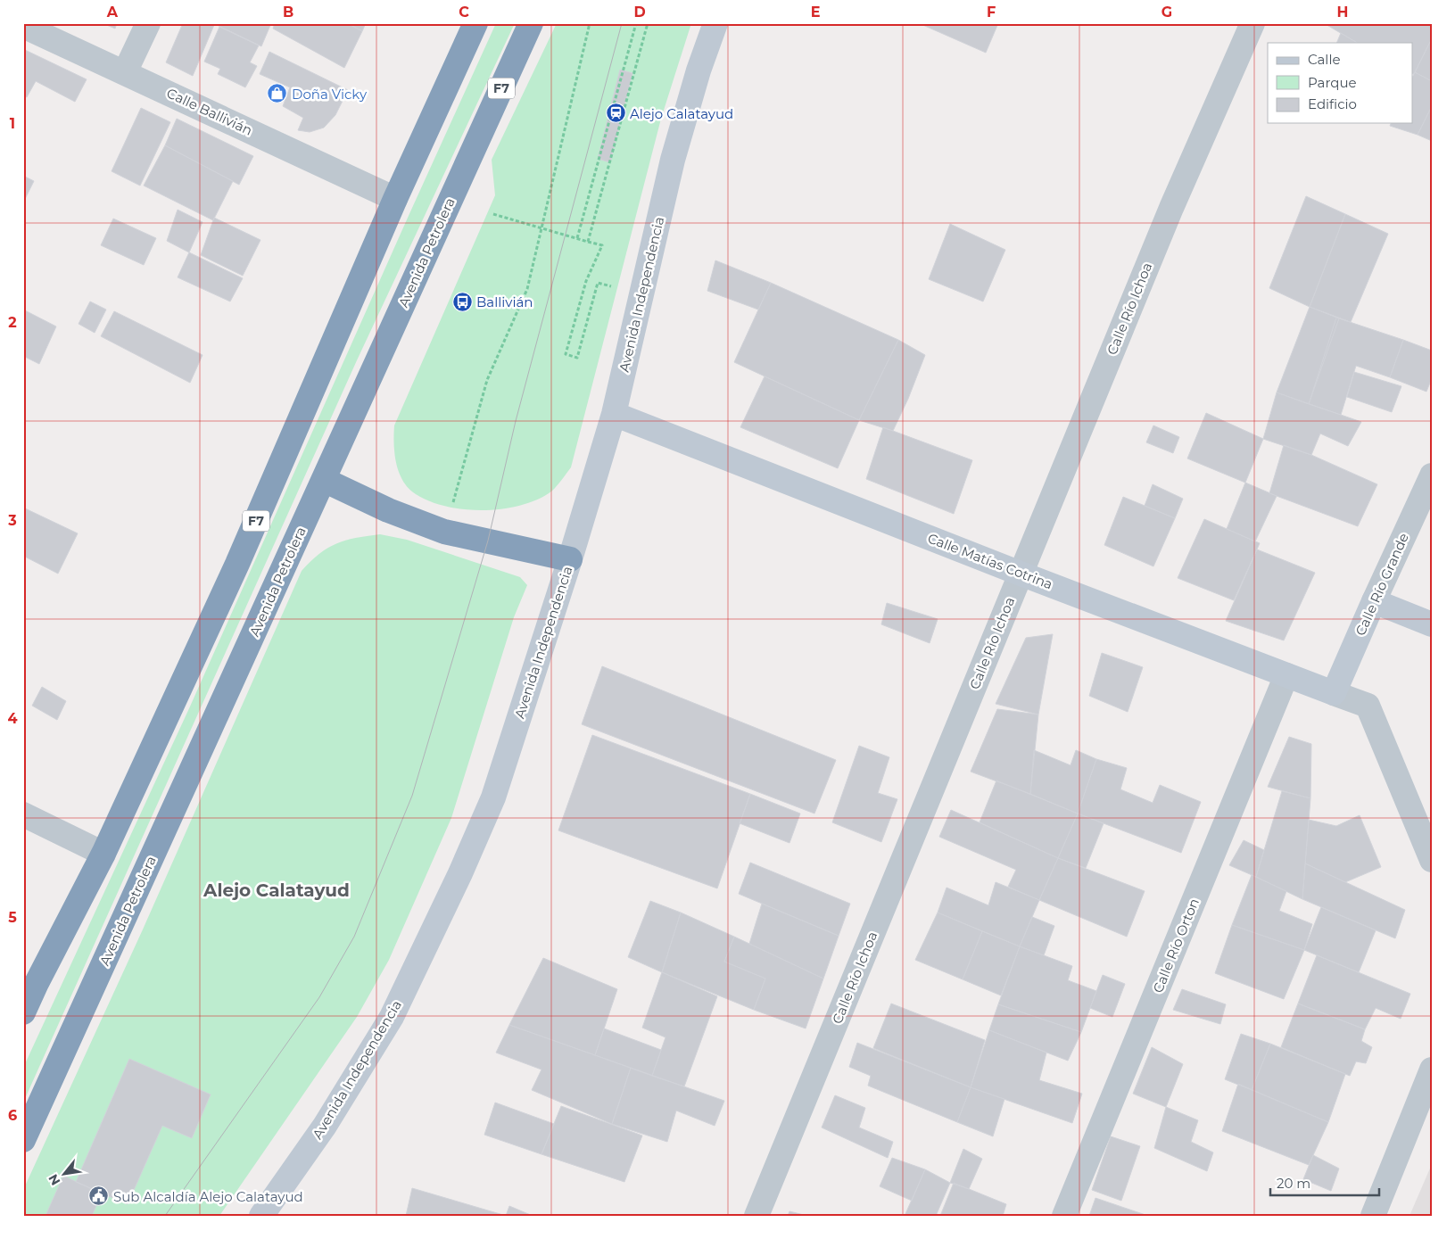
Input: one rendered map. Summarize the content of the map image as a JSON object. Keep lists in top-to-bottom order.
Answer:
{
  "streets": {
    "highway": ["F7", "Avenida Petrolera"],
    "street": [
      "Calle Ballivián",
      "Avenida Independencia",
      "Calle Río Ichoa",
      "Calle Matías Cotrina",
      "Calle Río Grande",
      "Calle Río Orton"
    ]
  },
  "crossings": [
    ["F7", "Calle Ballivián"],
    ["Avenida Independencia", "Calle Matías Cotrina"],
    ["Calle Río Ichoa", "Calle Matías Cotrina"],
    ["Calle Matías Cotrina", "Calle Río Grande"],
    ["Calle Matías Cotrina", "Calle Río Orton"]
  ],
  "districts": ["Alejo Calatayud"],
  "places": {
    "shop": ["Doña Vicky"],
    "station": ["Alejo Calatayud"],
    "bus stop": ["Ballivián"],
    "public building": ["Sub Alcaldía Alejo Calatayud"]
  },
  "legend": ["Calle", "Parque", "Edificio"],
  "scale_bar": "20 m",
  "north": "bottom left",
  "grid": {
    "columns": [
      "A",
      "B",
      "C",
      "D",
      "E",
      "F",
      "G",
      "H"
    ],
    "rows": [
      "1",
      "2",
      "3",
      "4",
      "5",
      "6"
    ]
  }
}
